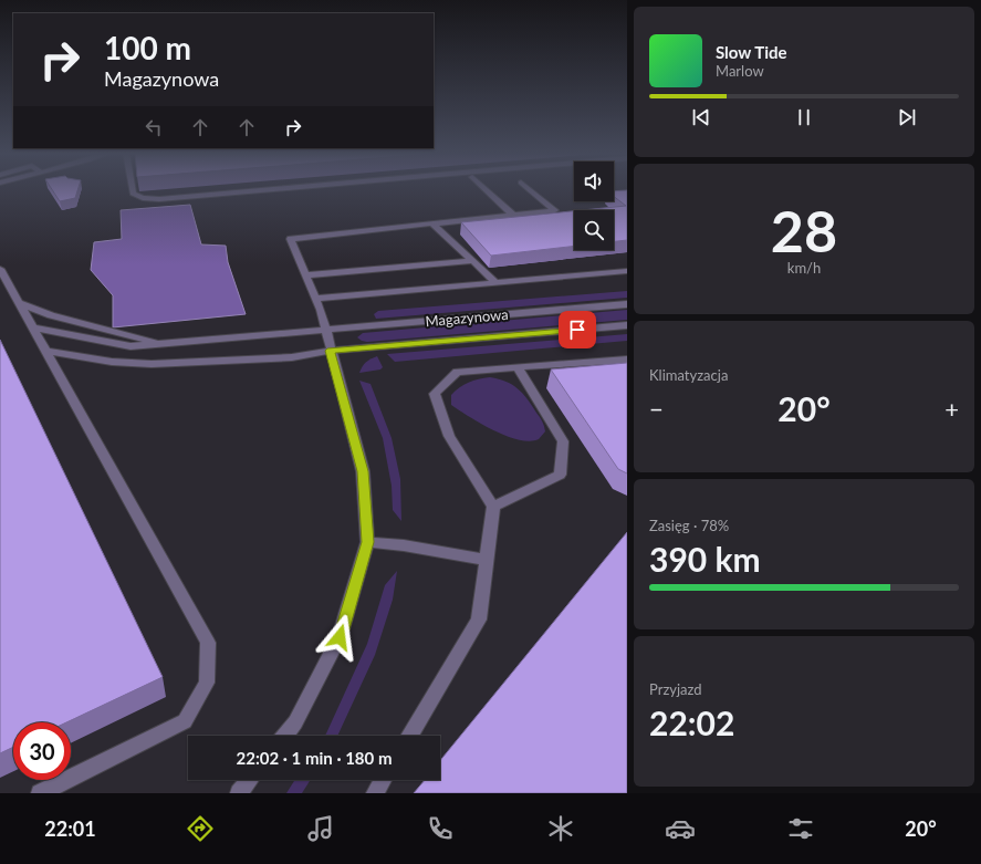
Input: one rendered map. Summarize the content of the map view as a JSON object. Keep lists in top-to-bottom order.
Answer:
{
  "streets": {
    "street": ["Magazynowa"]
  },
  "page": {
    "turn": ["100 m", "Magazynowa"],
    "song": ["Slow Tide", "Marlow"],
    "tile": [
      ["28", "km/h"],
      "Klimatyzacja",
      ["Zasięg · 78%", "390 km"],
      ["Przyjazd", "22:02"]
    ],
    "heat": ["−", "20°", "+"],
    "limit": "30",
    "trip": "22:02 · 1 min · 180 m",
    "tabs": ["22:01", "20°"]
  }
}
